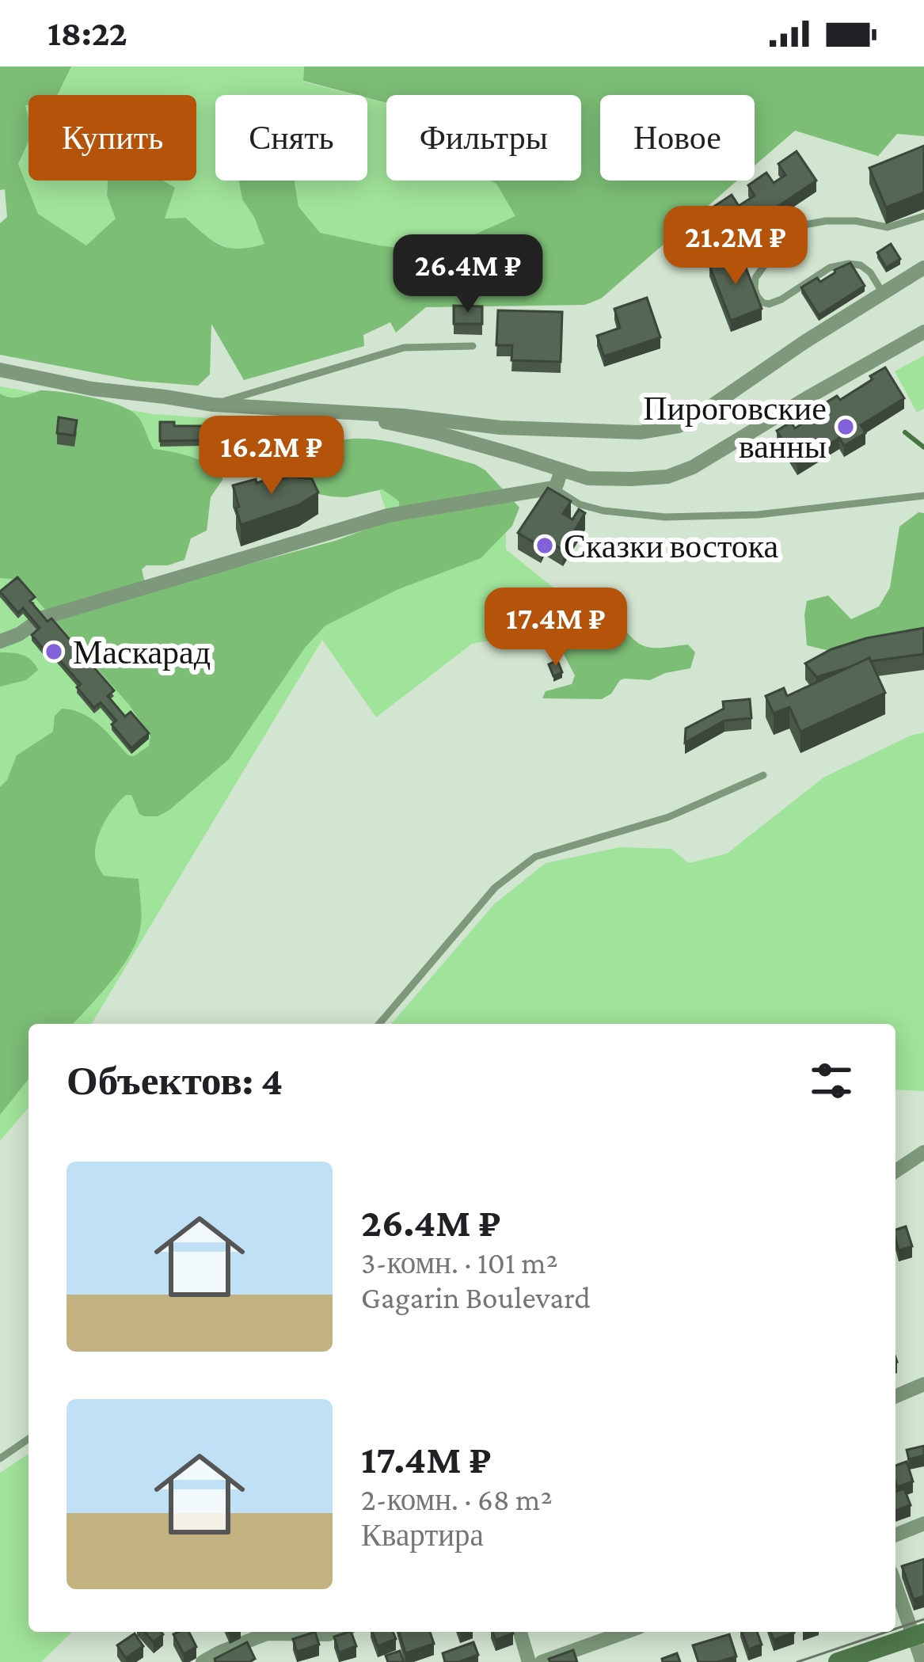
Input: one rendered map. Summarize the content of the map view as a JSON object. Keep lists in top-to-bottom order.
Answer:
{
  "places": ["Пироговские ванны", "Сказки востока", "Маскарад"],
  "page": {
    "status": "18:22",
    "chip": [
      "Купить",
      "Снять",
      "Фильтры",
      "Новое"
    ],
    "price": [
      "21.2M ₽",
      "26.4M ₽",
      "16.2M ₽",
      "17.4M ₽"
    ],
    "heading": "Объектов: 4",
    "list": [
      {
        "name": "26.4M ₽",
        "note": "3-комн. · 101 m² · Gagarin Boulevard"
      },
      {
        "name": "17.4M ₽",
        "note": "2-комн. · 68 m² · Квартира"
      }
    ]
  }
}
